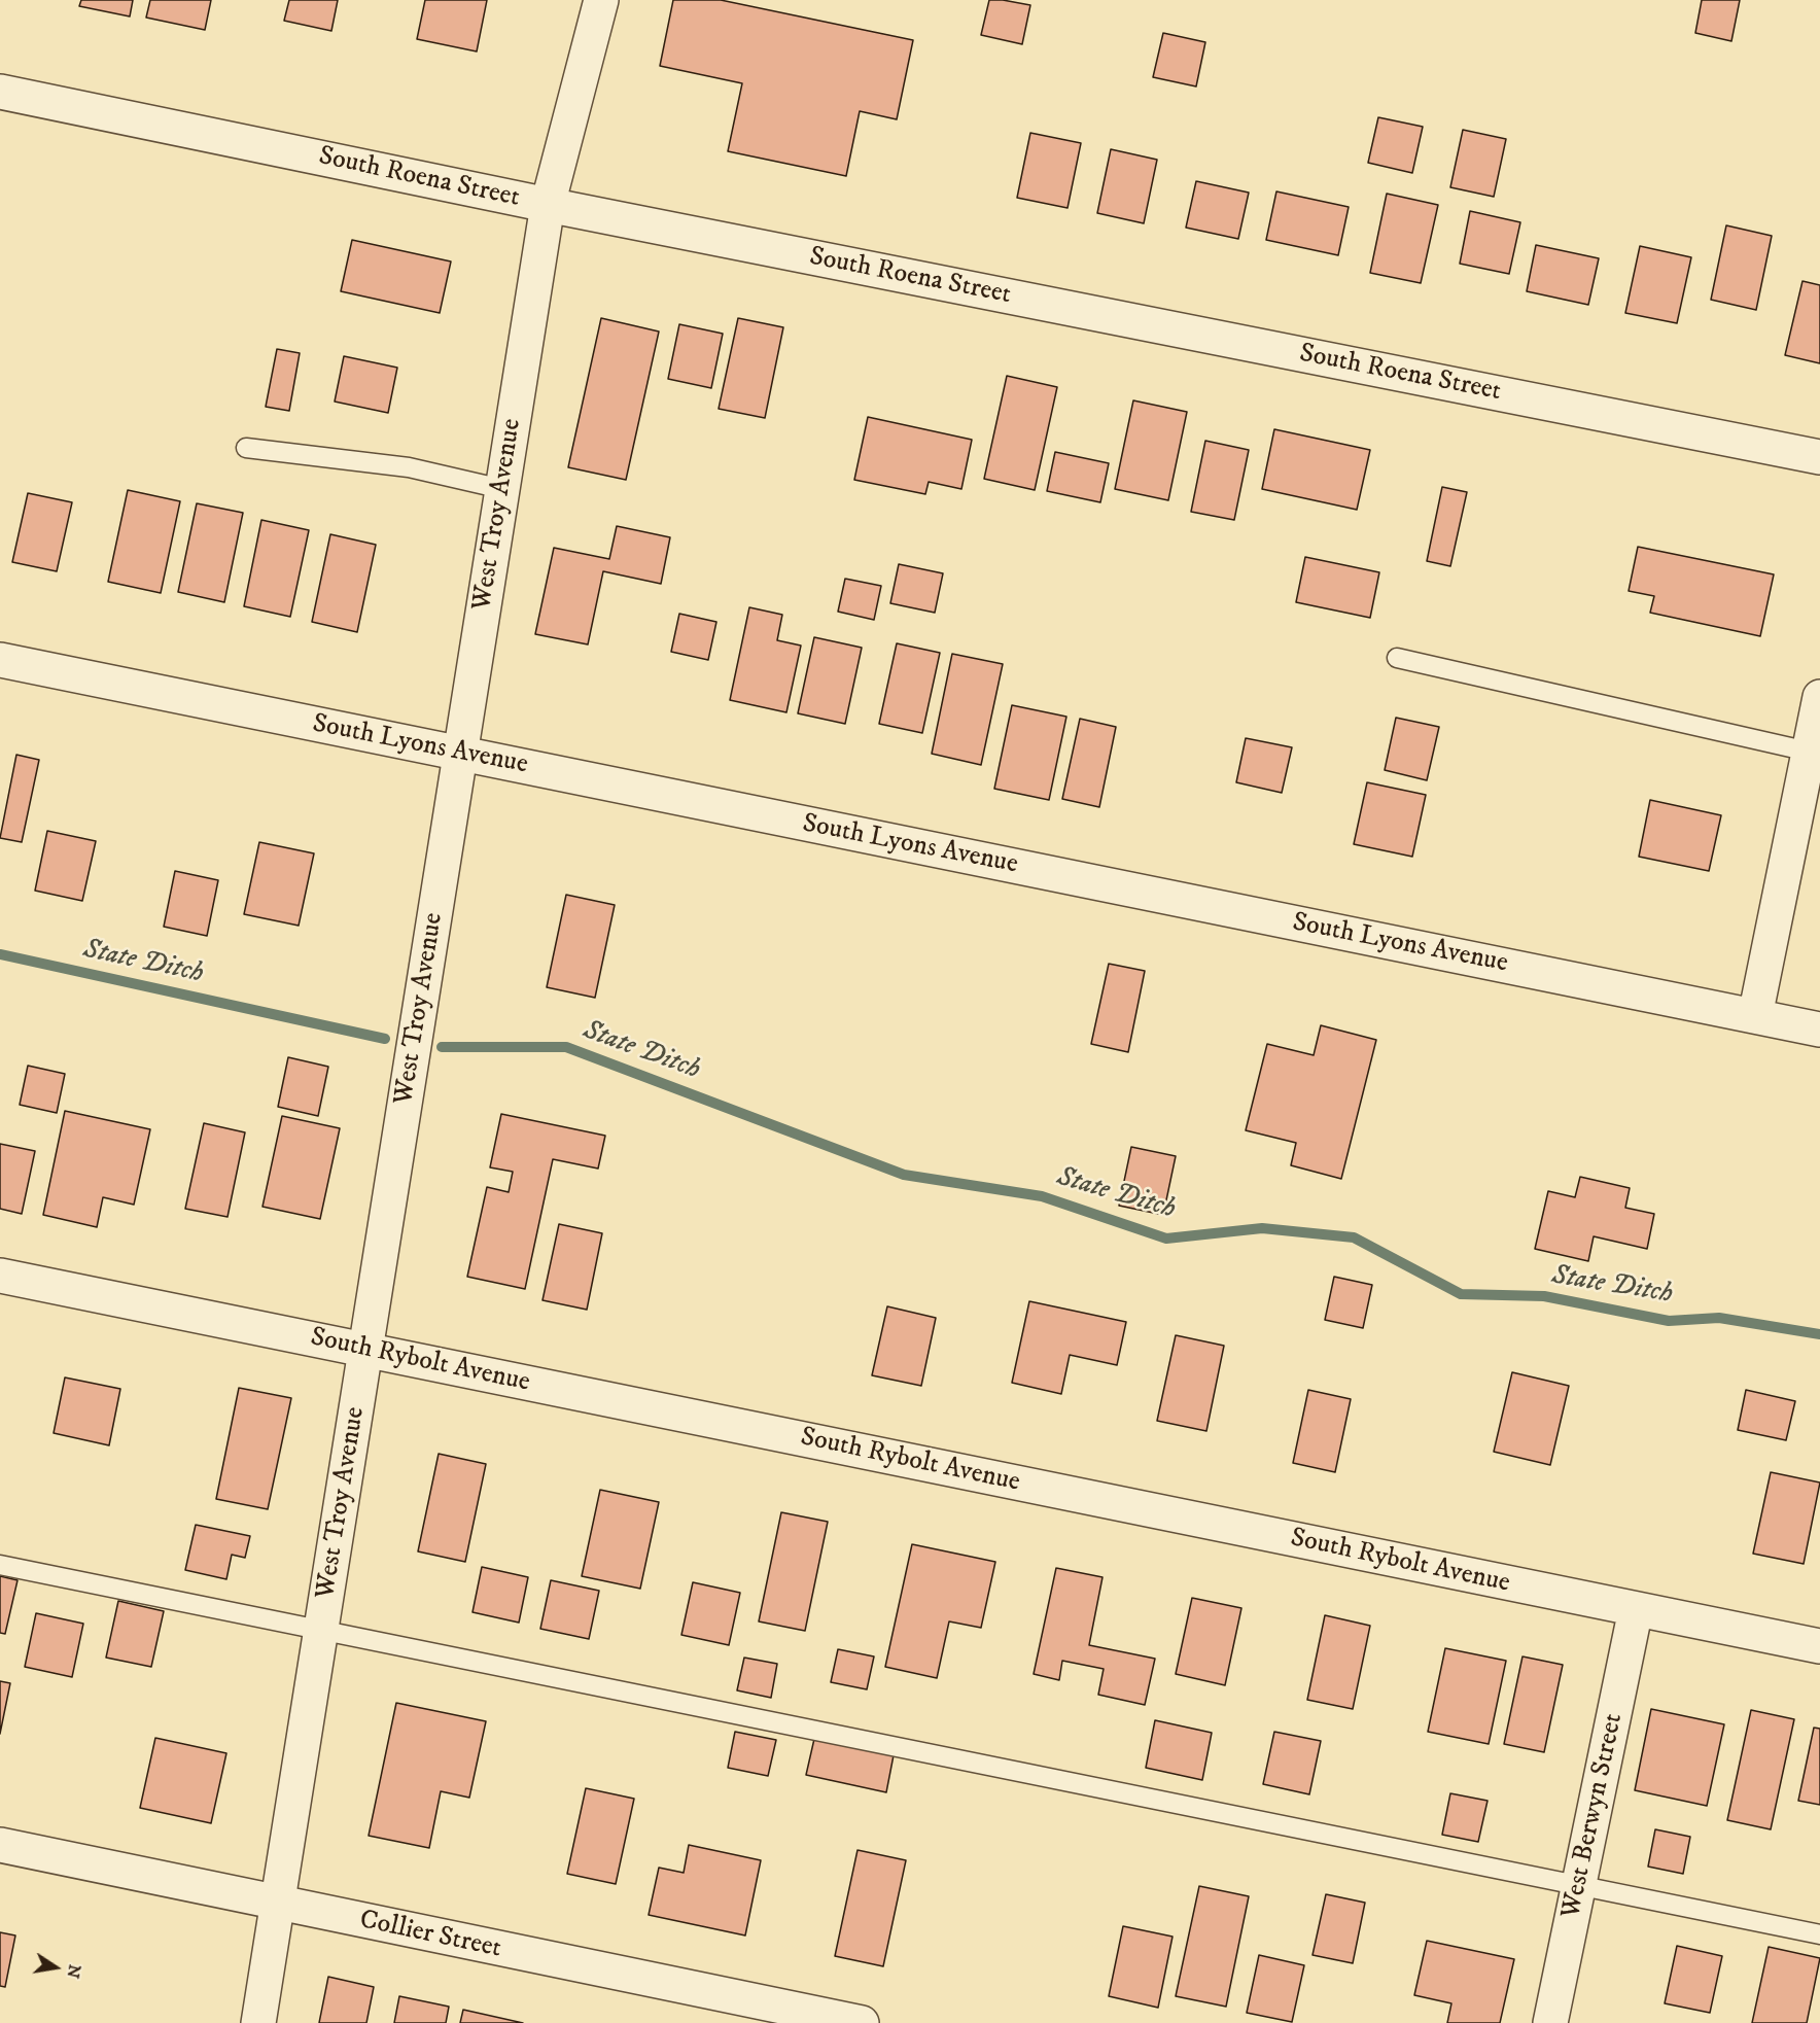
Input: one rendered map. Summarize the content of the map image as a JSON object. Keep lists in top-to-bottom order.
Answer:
{
  "streets": {
    "street": [
      "South Roena Street",
      "West Troy Avenue",
      "South Lyons Avenue",
      "South Rybolt Avenue",
      "West Berwyn Street",
      "Collier Street"
    ]
  },
  "crossings": [
    ["South Roena Street", "West Troy Avenue"],
    ["West Troy Avenue", "South Lyons Avenue"],
    ["West Troy Avenue", "South Rybolt Avenue"],
    ["West Troy Avenue", "Collier Street"],
    ["South Rybolt Avenue", "West Berwyn Street"]
  ],
  "water": ["State Ditch"],
  "north": "right"
}
